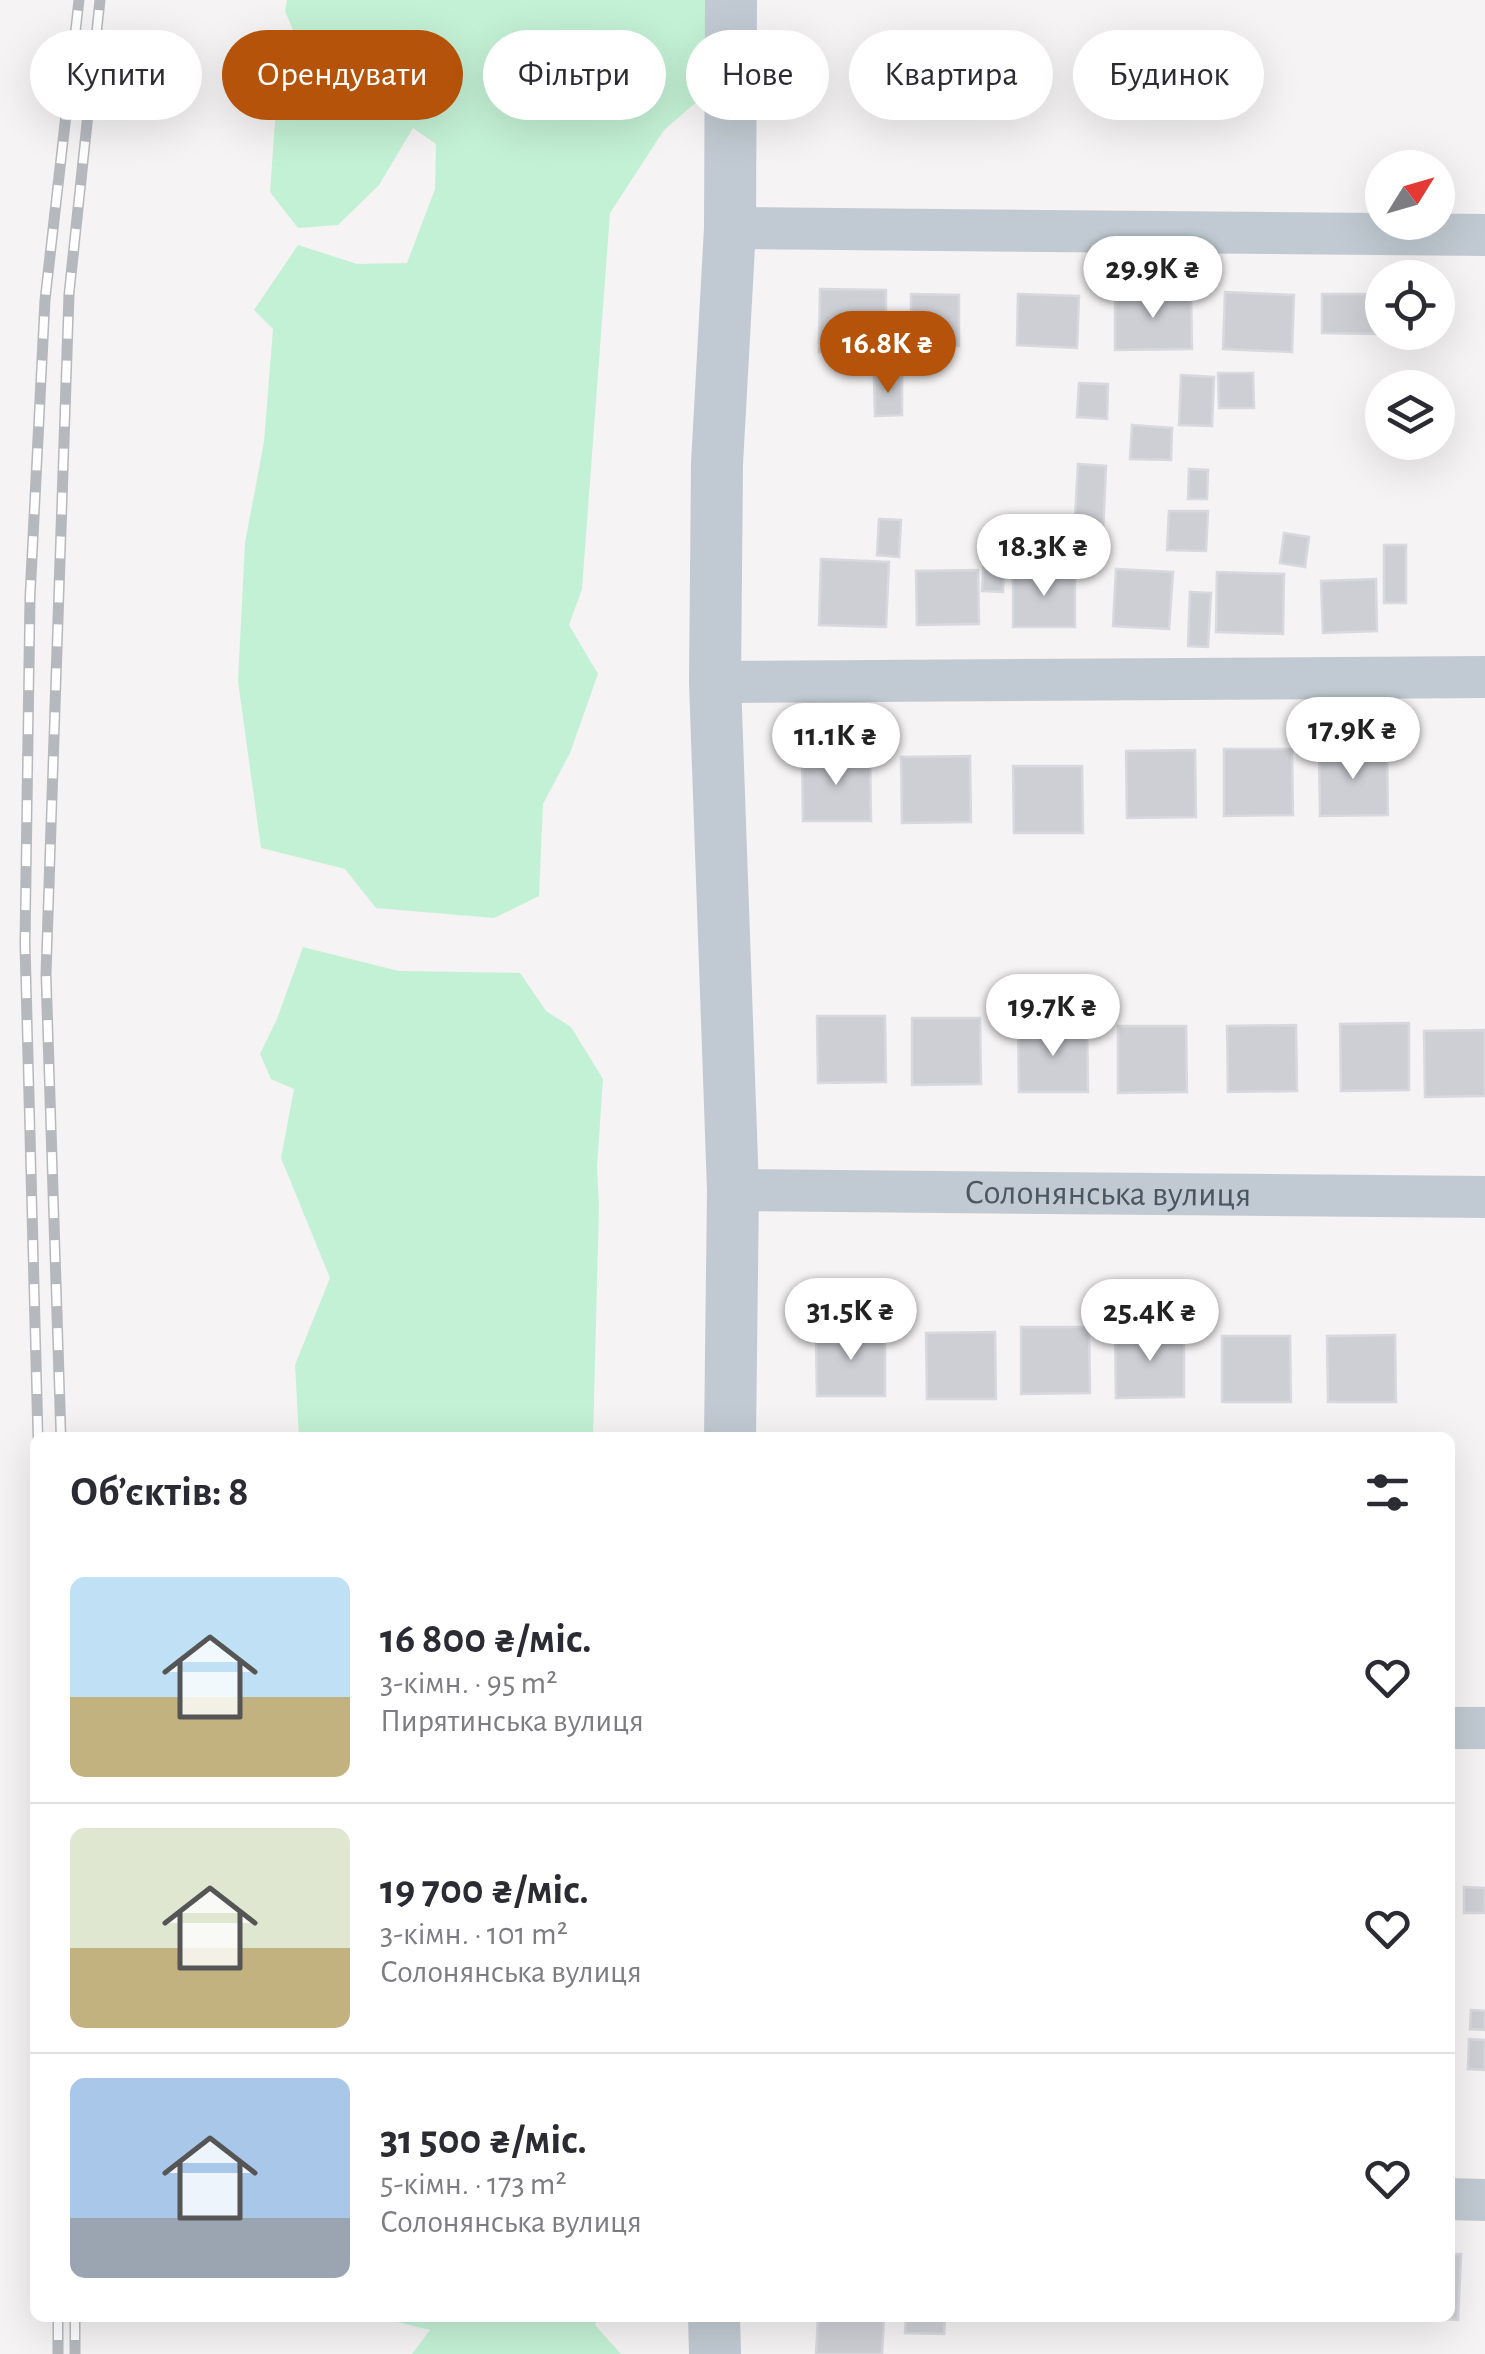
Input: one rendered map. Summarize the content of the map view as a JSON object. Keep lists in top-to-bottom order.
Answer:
{
  "streets": {
    "street": ["Солонянська вулиця"]
  },
  "north": "top right",
  "page": {
    "chip": [
      "Купити",
      "Орендувати",
      "Фільтри",
      "Нове",
      "Квартира",
      "Будинок"
    ],
    "price": [
      "29.9K ₴",
      "16.8K ₴",
      "18.3K ₴",
      "17.9K ₴",
      "11.1K ₴",
      "19.7K ₴",
      "31.5K ₴",
      "25.4K ₴"
    ],
    "heading": "Об’єктів: 8",
    "list": [
      {
        "name": "16 800 ₴/міс.",
        "note": "3-кімн. · 95 m² · Пирятинська вулиця"
      },
      {
        "name": "19 700 ₴/міс.",
        "note": "3-кімн. · 101 m² · Солонянська вулиця"
      },
      {
        "name": "31 500 ₴/міс.",
        "note": "5-кімн. · 173 m² · Солонянська вулиця"
      }
    ]
  }
}
